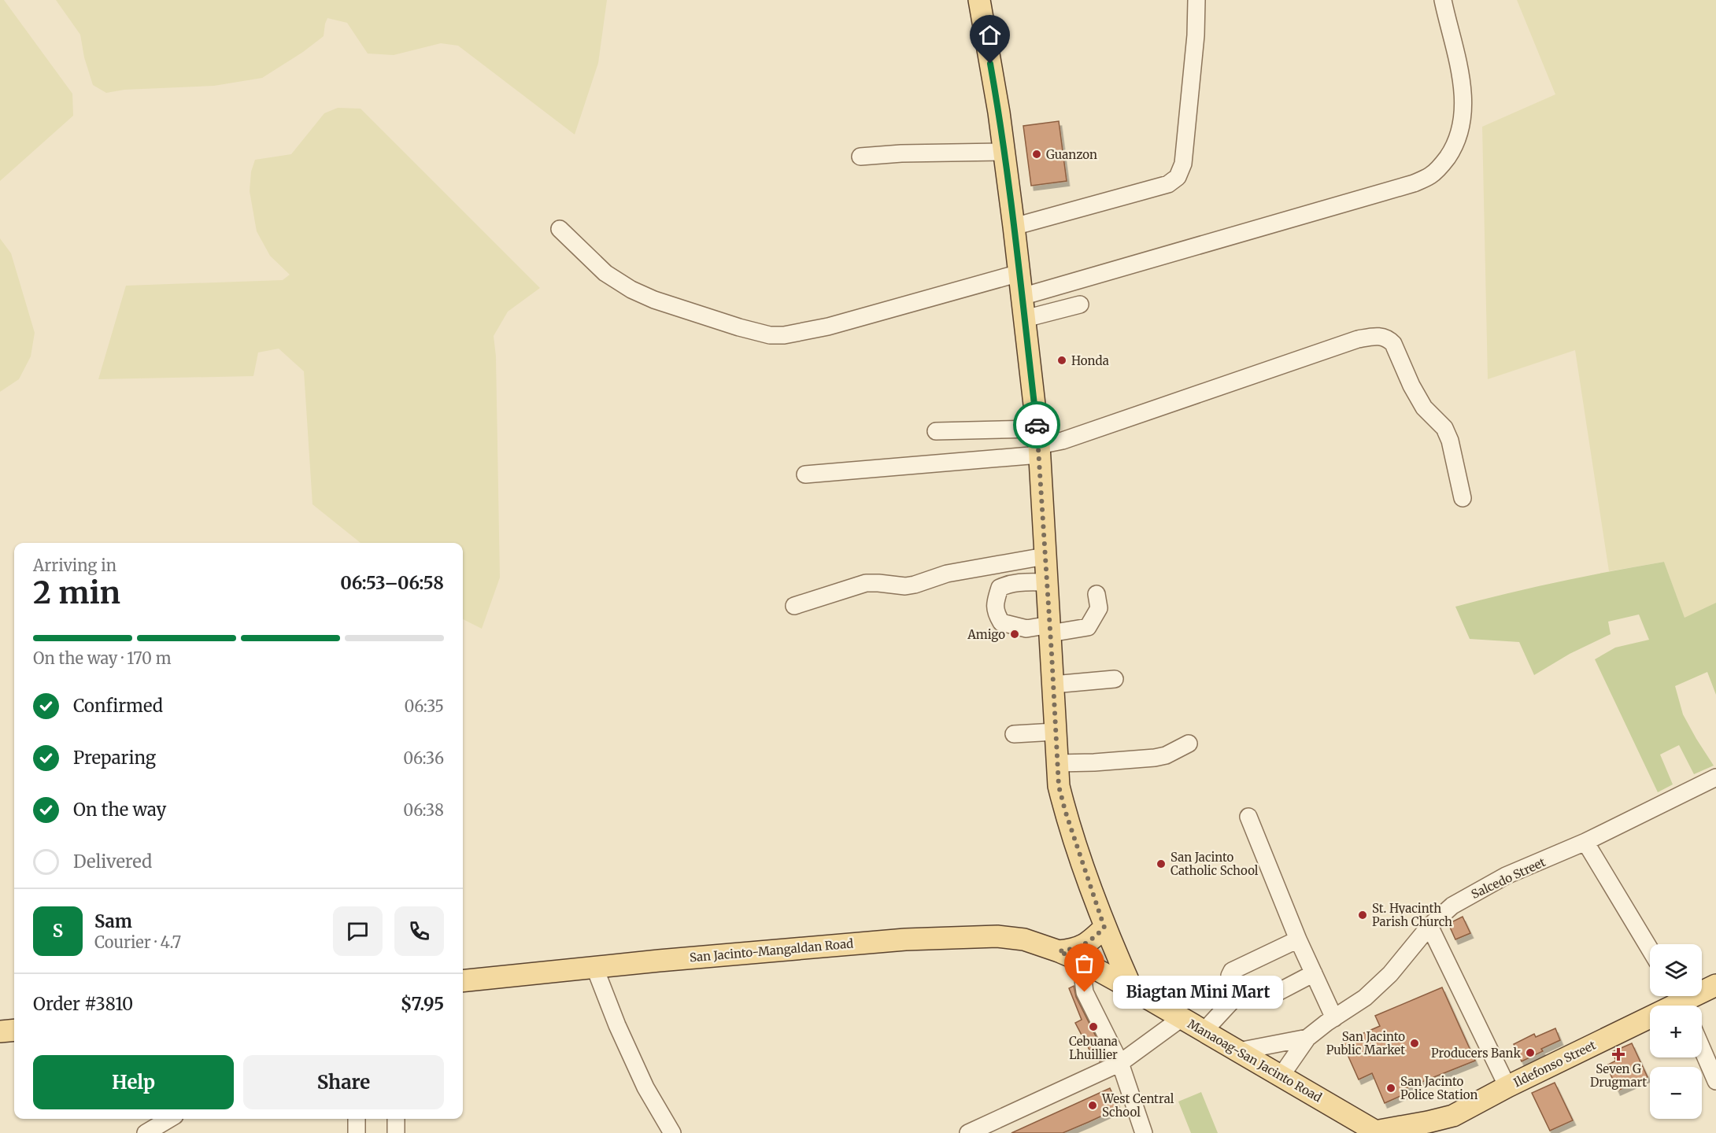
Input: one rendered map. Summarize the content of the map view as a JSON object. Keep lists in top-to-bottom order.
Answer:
{
  "streets": {
    "main road": ["San Jacinto-Mangaldan Road", "Manaoag-San Jacinto Road", "Ildefonso Street"],
    "street": ["Salcedo Street"]
  },
  "crossings": [
    ["Salcedo Street", "Manaoag-San Jacinto Road"],
    ["San Jacinto-Mangaldan Road", "Manaoag-San Jacinto Road"],
    ["Manaoag-San Jacinto Road", "Ildefonso Street"]
  ],
  "places": {
    "other": [
      "Guanzon",
      "Honda",
      "Amigo",
      "San Jacinto Catholic School",
      "St. Hyacinth Parish Church",
      "Biagtan Mini Mart",
      "Cebuana Lhuillier",
      "San Jacinto Public Market",
      "Producers Bank",
      "San Jacinto Police Station",
      "West Central School"
    ],
    "health": ["Seven G Drugmart"]
  },
  "page": {
    "heading": ["2 min", "Arriving in", "06:53–06:58"],
    "panel": [
      "Sam",
      "Courier · 4.7",
      "Order #3810",
      "$7.95"
    ],
    "bar": "On the way · 170 m",
    "list": [
      ["Confirmed", "06:35"],
      ["Preparing", "06:36"],
      ["On the way", "06:38"],
      "Delivered"
    ],
    "round": "S",
    "map_buttons": ["+", "−"],
    "bubble": "Biagtan Mini Mart",
    "buttons": ["Help", "Share"]
  }
}
